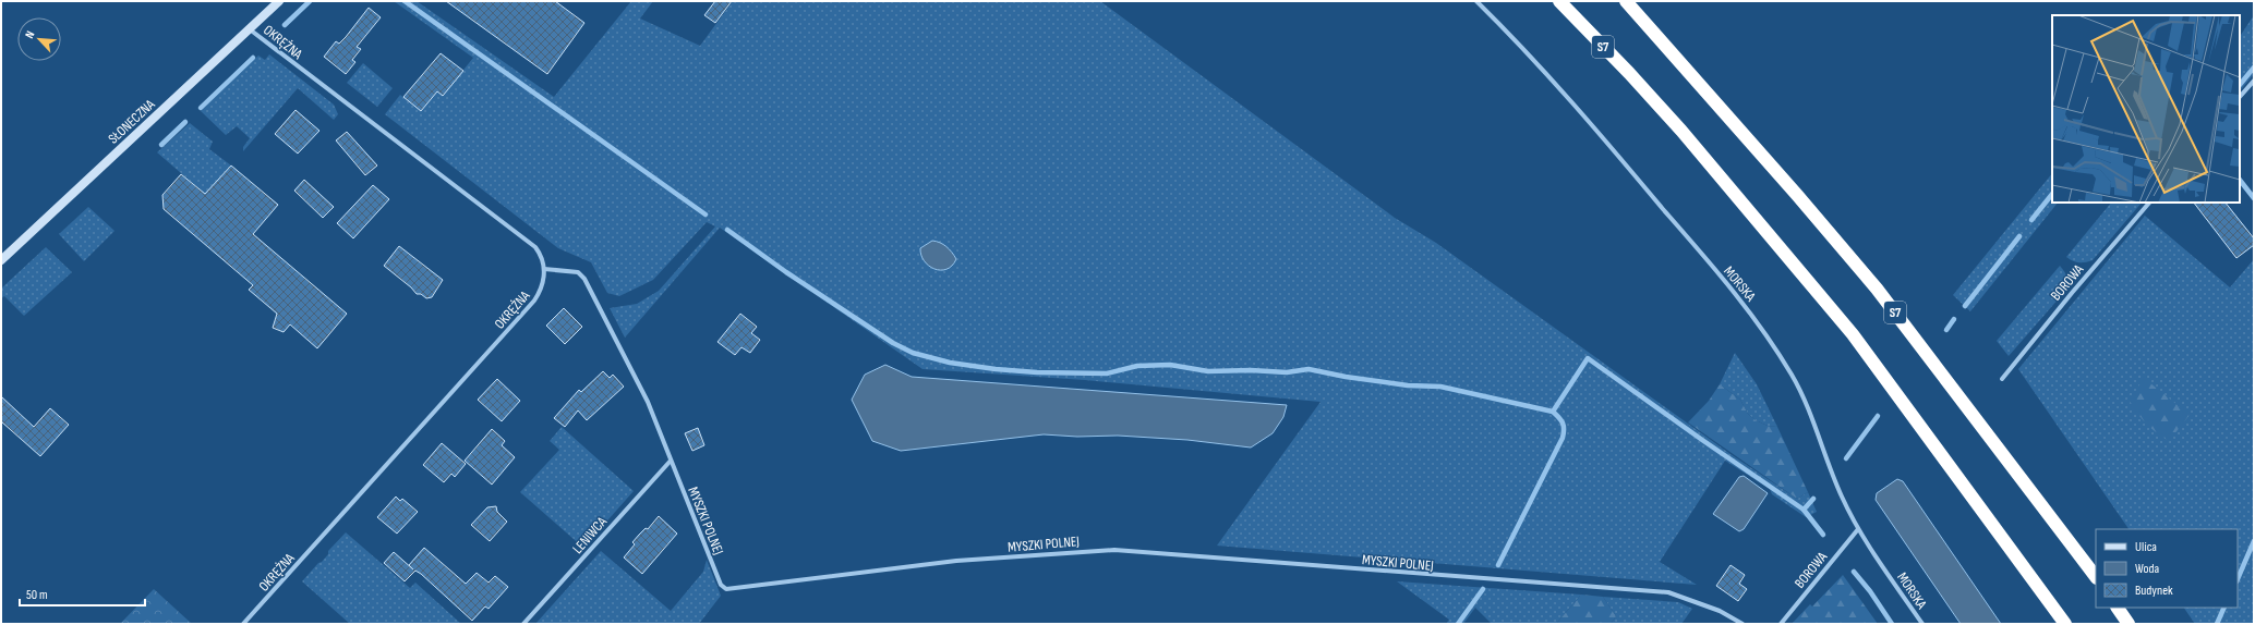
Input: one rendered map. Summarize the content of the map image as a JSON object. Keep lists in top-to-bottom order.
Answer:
{
  "streets": {
    "highway": ["S7"],
    "main road": ["SŁONECZNA"],
    "street": [
      "OKRĘŻNA",
      "BOROWA",
      "MORSKA",
      "MYSZKI POLNEJ",
      "LENIWCA"
    ]
  },
  "crossings": [
    ["OKRĘŻNA", "SŁONECZNA"],
    ["OKRĘŻNA", "MYSZKI POLNEJ"],
    ["BOROWA", "MORSKA"],
    ["MYSZKI POLNEJ", "LENIWCA"]
  ],
  "legend": ["Ulica", "Woda", "Budynek"],
  "scale_bar": "50 m",
  "north": "top left"
}
